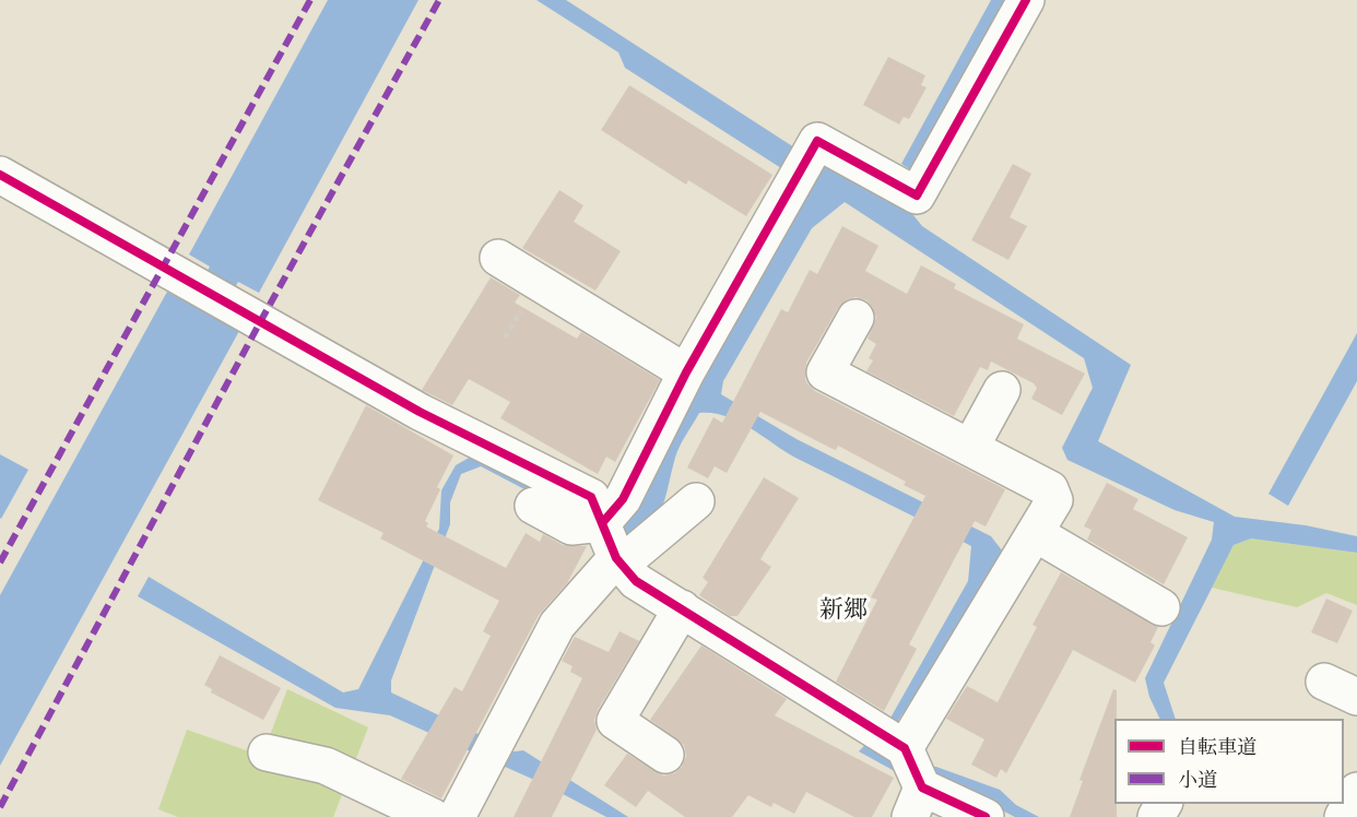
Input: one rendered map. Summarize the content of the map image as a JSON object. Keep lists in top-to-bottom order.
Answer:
{
  "districts": ["新郷"],
  "legend": ["自転車道", "小道"]
}
